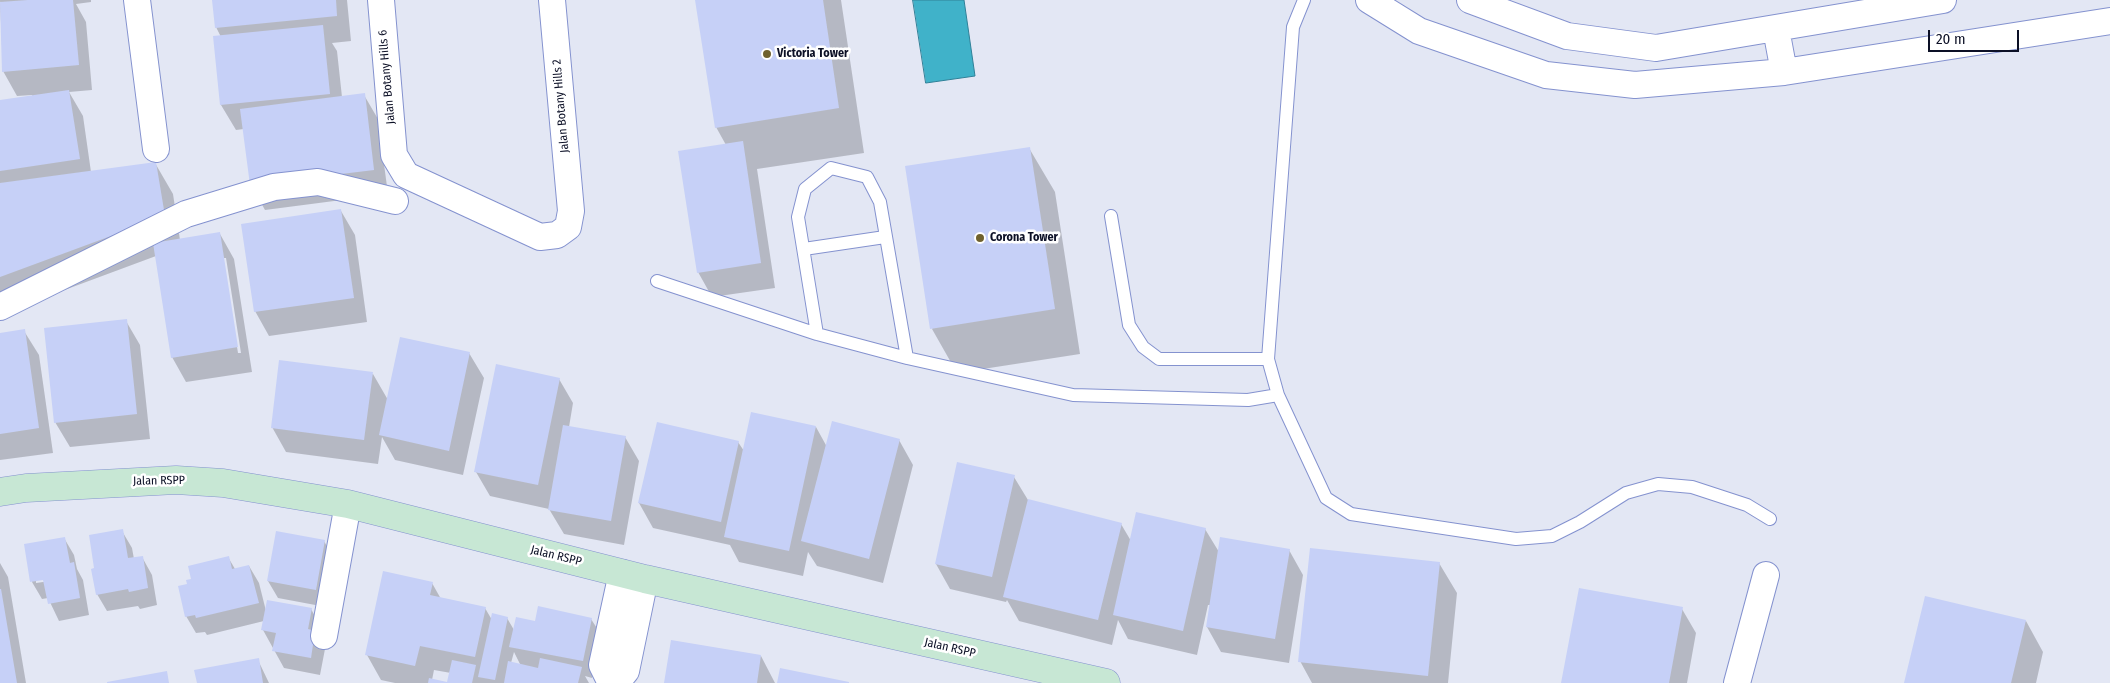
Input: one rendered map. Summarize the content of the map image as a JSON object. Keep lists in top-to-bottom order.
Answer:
{
  "streets": {
    "street": ["Jalan Botany Hills 6", "Jalan Botany Hills 2", "Jalan RSPP"]
  },
  "crossings": [
    ["Jalan Botany Hills 6", "Jalan Botany Hills 2"]
  ],
  "places": ["Victoria Tower", "Corona Tower"],
  "scale_bar": "20 m"
}
